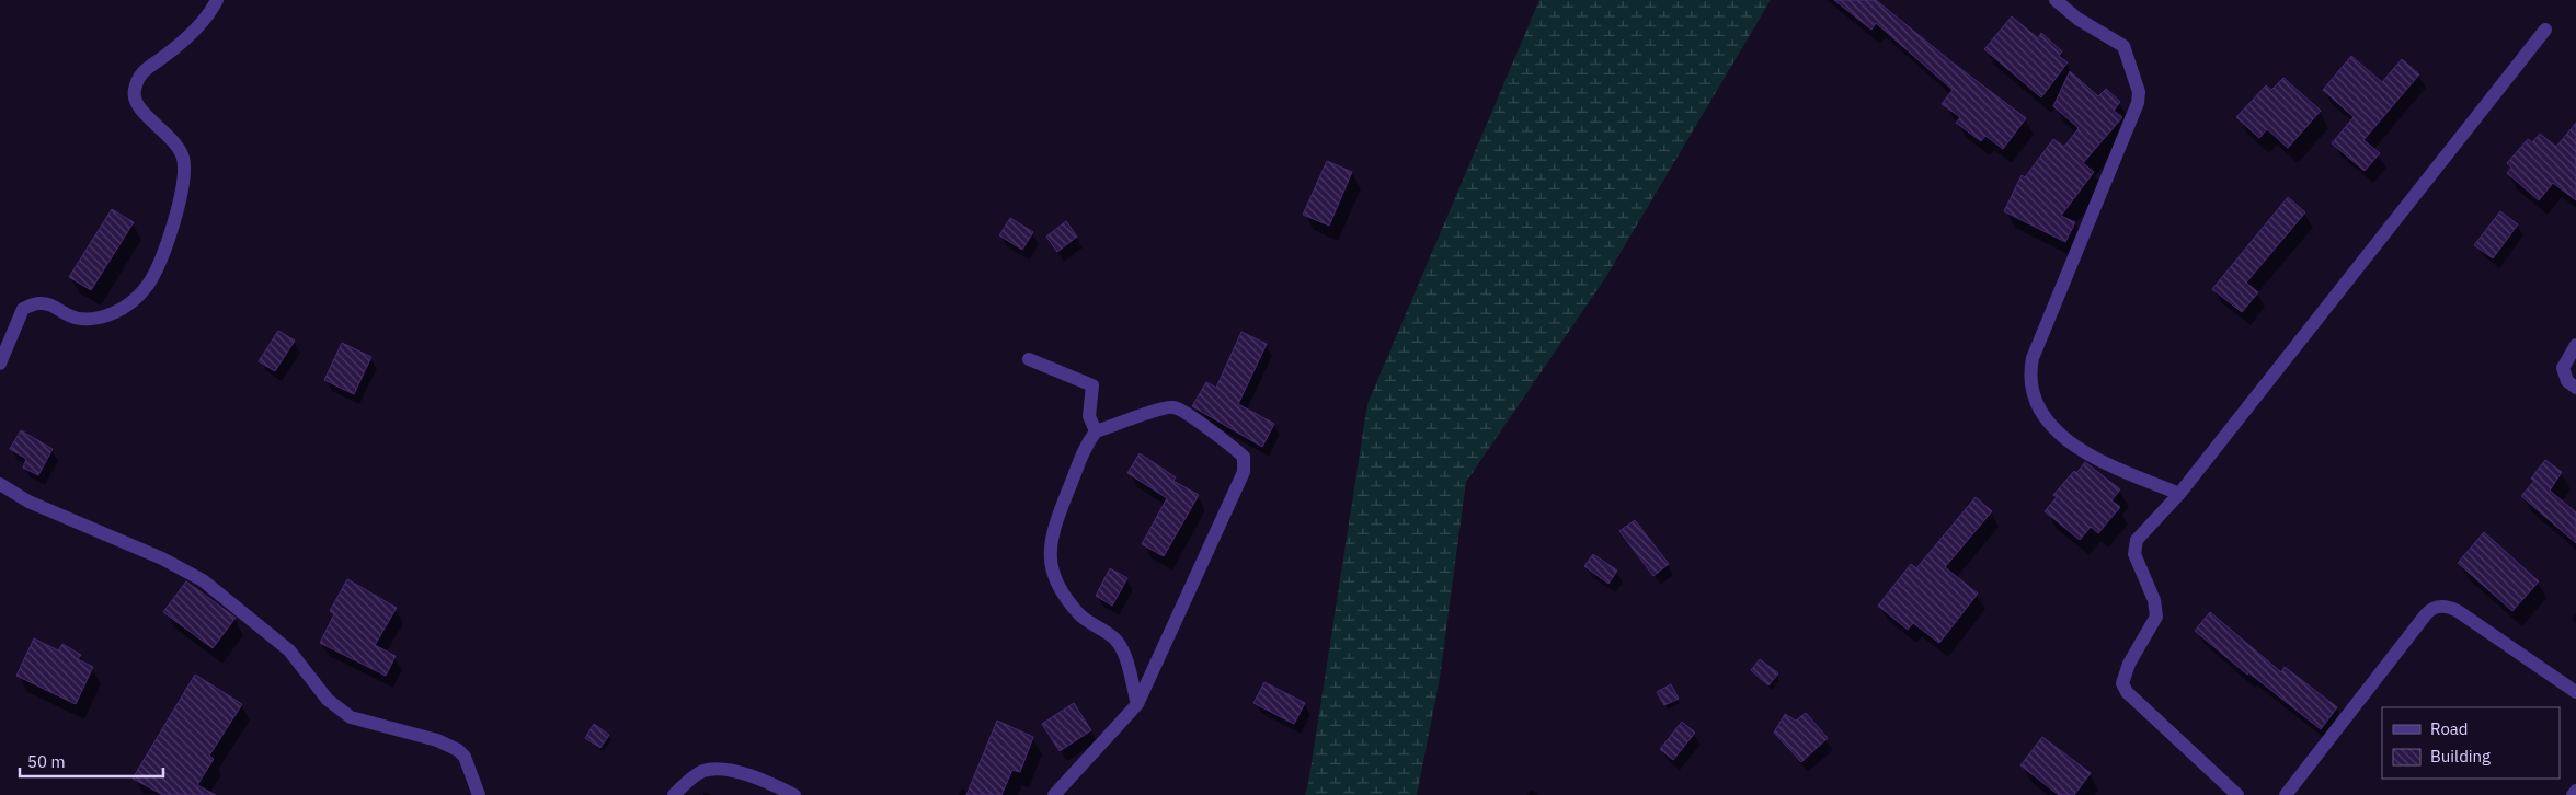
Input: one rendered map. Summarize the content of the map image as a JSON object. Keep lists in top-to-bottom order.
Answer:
{
  "legend": ["Road", "Building"],
  "scale_bar": "50 m"
}
